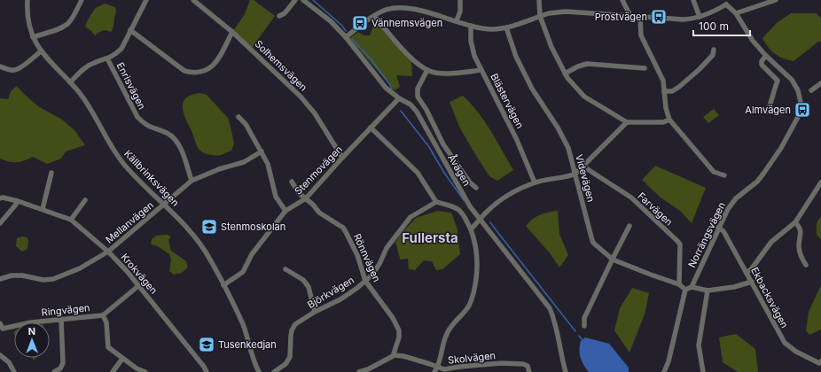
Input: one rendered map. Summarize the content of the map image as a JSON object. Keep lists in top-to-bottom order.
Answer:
{
  "streets": {
    "street": [
      "Solhemsvägen",
      "Enrisvägen",
      "Blästervägen",
      "Stenmovägen",
      "Åvägen",
      "Källbrinksvägen",
      "Videvägen",
      "Farvägen",
      "Mellanvägen",
      "Norrängsvägen",
      "Rönnvägen",
      "Krokvägen",
      "Björkvägen",
      "Ekbacksvägen",
      "Ringvägen",
      "Skolvägen"
    ]
  },
  "crossings": [
    ["Solhemsvägen", "Stenmovägen"],
    ["Enrisvägen", "Mellanvägen"],
    ["Stenmovägen", "Åvägen"],
    ["Stenmovägen", "Källbrinksvägen"],
    ["Stenmovägen", "Rönnvägen"],
    ["Källbrinksvägen", "Mellanvägen"],
    ["Videvägen", "Farvägen"],
    ["Mellanvägen", "Krokvägen"],
    ["Norrängsvägen", "Ekbacksvägen"],
    ["Rönnvägen", "Björkvägen"],
    ["Rönnvägen", "Skolvägen"]
  ],
  "districts": ["Fullersta"],
  "places": {
    "bus stop": ["Prostvägen", "Vänhemsvägen", "Almvägen"],
    "school or university": ["Stenmoskolan", "Tusenkedjan"]
  },
  "scale_bar": "100 m",
  "north": "top"
}
